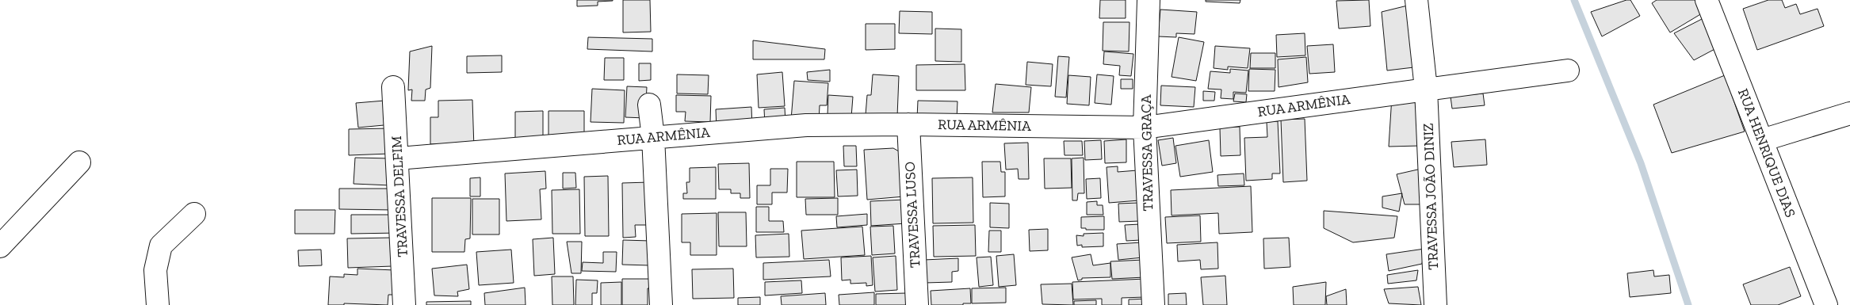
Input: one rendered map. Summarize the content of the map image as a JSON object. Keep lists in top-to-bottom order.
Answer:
{
  "streets": {
    "street": [
      "RUA ARMÊNIA",
      "TRAVESSA GRAÇA",
      "RUA HENRIQUE DIAS",
      "TRAVESSA DELFIM",
      "TRAVESSA JOÃO DINIZ",
      "TRAVESSA LUSO"
    ]
  },
  "crossings": [
    ["RUA ARMÊNIA", "TRAVESSA GRAÇA"],
    ["RUA ARMÊNIA", "TRAVESSA DELFIM"],
    ["RUA ARMÊNIA", "TRAVESSA JOÃO DINIZ"],
    ["RUA ARMÊNIA", "TRAVESSA LUSO"]
  ]
}
